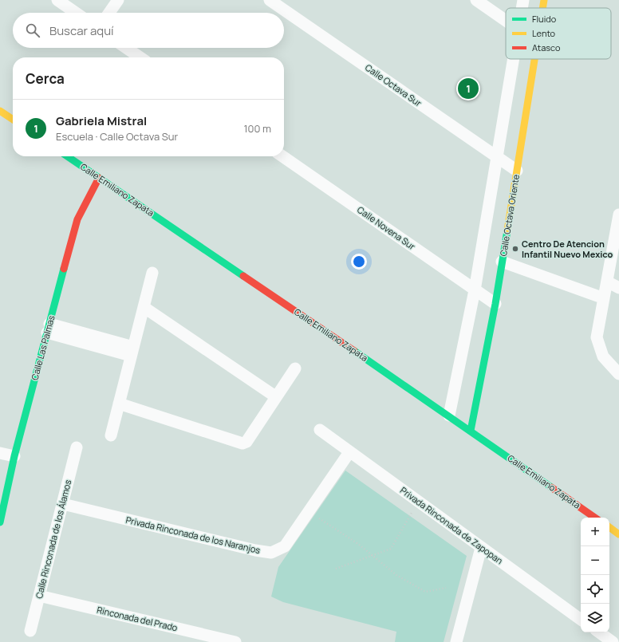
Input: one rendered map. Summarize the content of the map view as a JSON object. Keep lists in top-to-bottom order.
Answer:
{
  "streets": {
    "street": [
      "Calle Octava Sur",
      "Calle Emiliano Zapata",
      "Calle Octava Oriente",
      "Calle Novena Sur",
      "Calle Las Palmas",
      "Privada Rinconada de Zapopan",
      "Privada Rinconada de los Naranjos",
      "Calle Rinconada de los Álamos",
      "Rinconada del Prado"
    ]
  },
  "crossings": [
    ["Calle Octava Sur", "Calle Octava Oriente"],
    ["Calle Emiliano Zapata", "Calle Octava Oriente"],
    ["Calle Emiliano Zapata", "Calle Las Palmas"],
    ["Calle Octava Oriente", "Calle Novena Sur"],
    ["Privada Rinconada de Zapopan", "Privada Rinconada de los Naranjos"],
    ["Privada Rinconada de los Naranjos", "Calle Rinconada de los Álamos"],
    ["Calle Rinconada de los Álamos", "Rinconada del Prado"]
  ],
  "places": ["Centro De Atencion Infantil Nuevo Mexico"],
  "legend": ["Fluido", "Lento", "Atasco"],
  "page": {
    "search": "Buscar aquí",
    "heading": "Cerca",
    "pins": "1",
    "list": [
      {
        "mark": "1",
        "name": "Gabriela Mistral",
        "note": "Escuela · Calle Octava Sur",
        "value": "100 m"
      }
    ],
    "map_buttons": ["+", "−"]
  }
}
